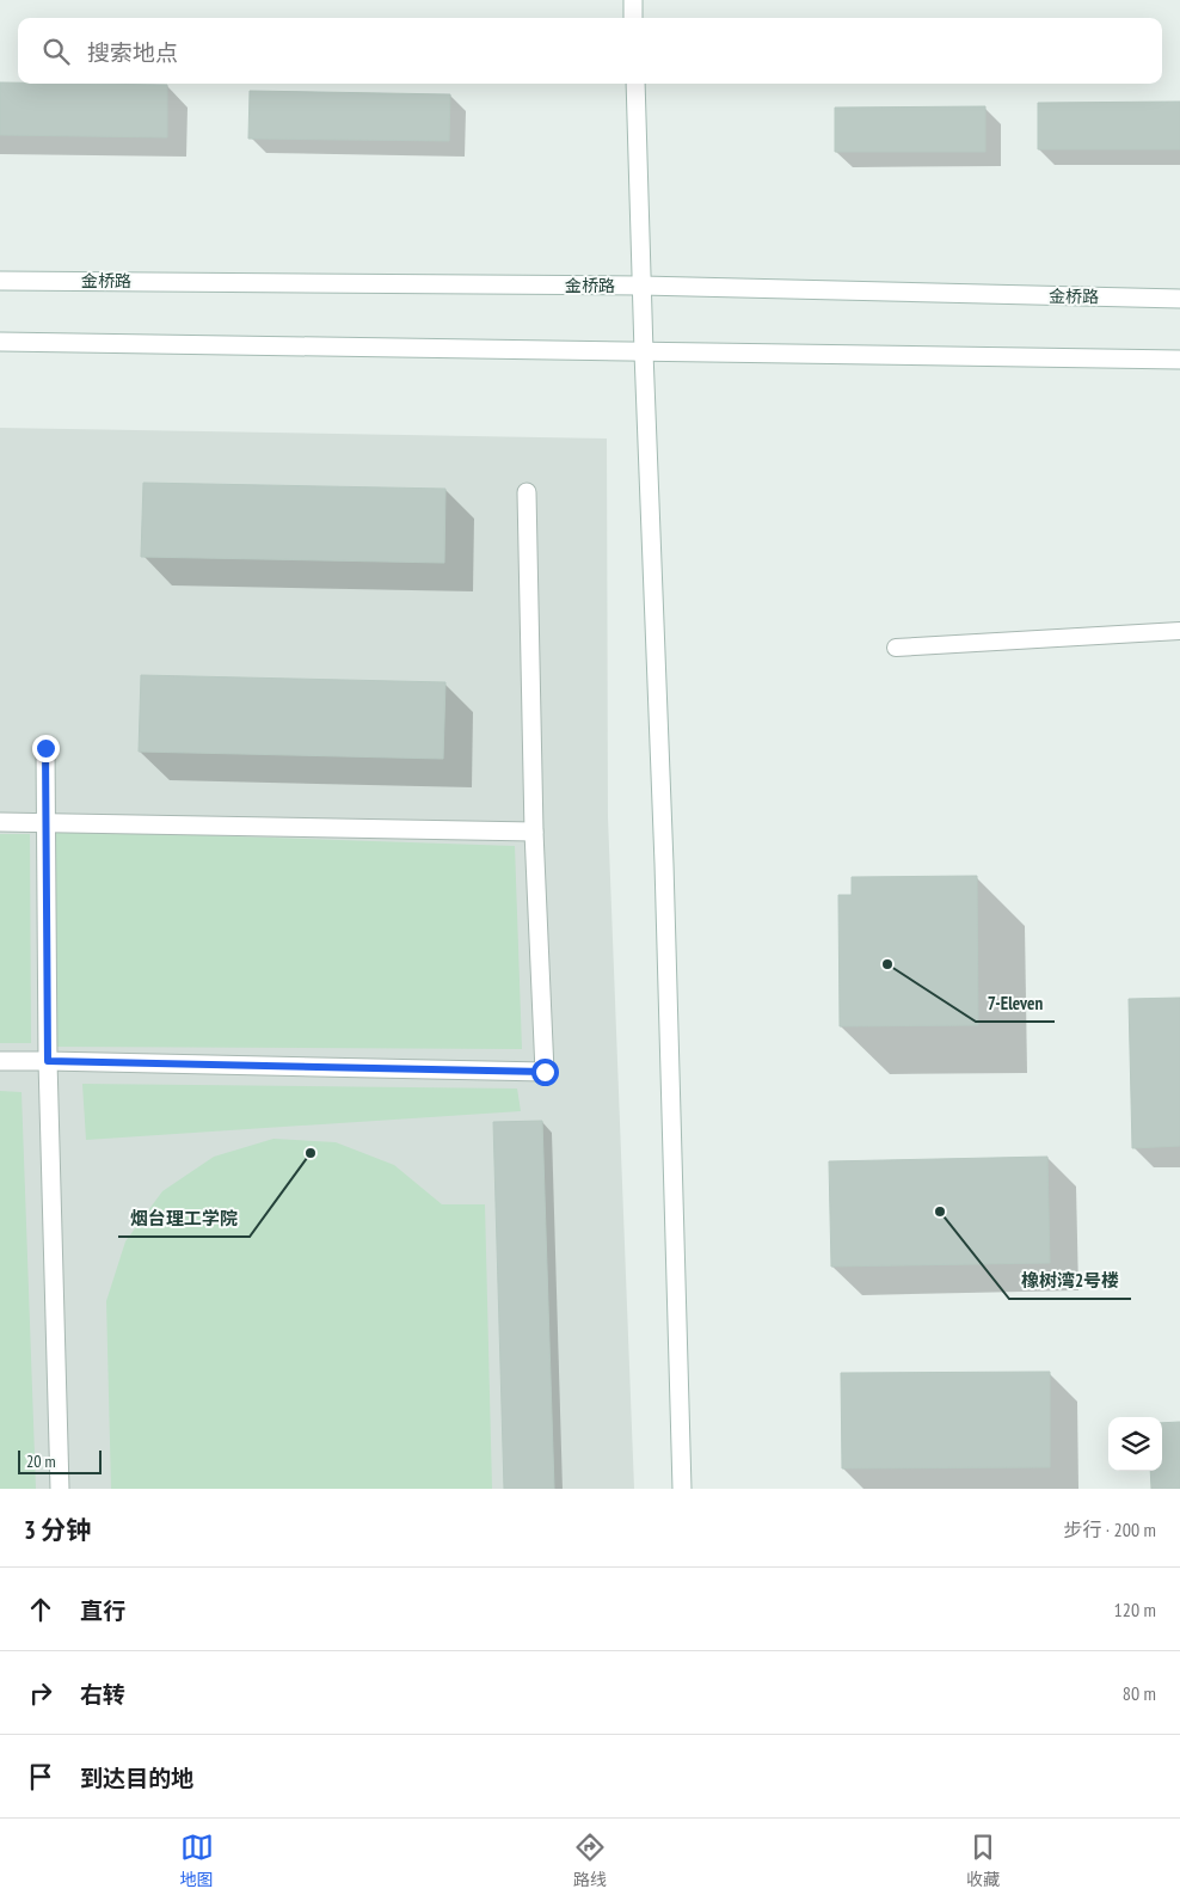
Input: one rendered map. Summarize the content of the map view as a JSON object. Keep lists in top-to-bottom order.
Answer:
{
  "streets": {
    "street": ["金桥路"]
  },
  "places": ["7-Eleven", "烟台理工学院", "橡树湾2号楼"],
  "scale_bar": "20 m",
  "page": {
    "search": "搜索地点",
    "scale": "20 m",
    "heading": ["3 分钟", "步行 · 200 m"],
    "list": [
      ["直行", "120 m"],
      ["右转", "80 m"],
      "到达目的地"
    ],
    "nav": ["地图", "路线", "收藏"]
  }
}
